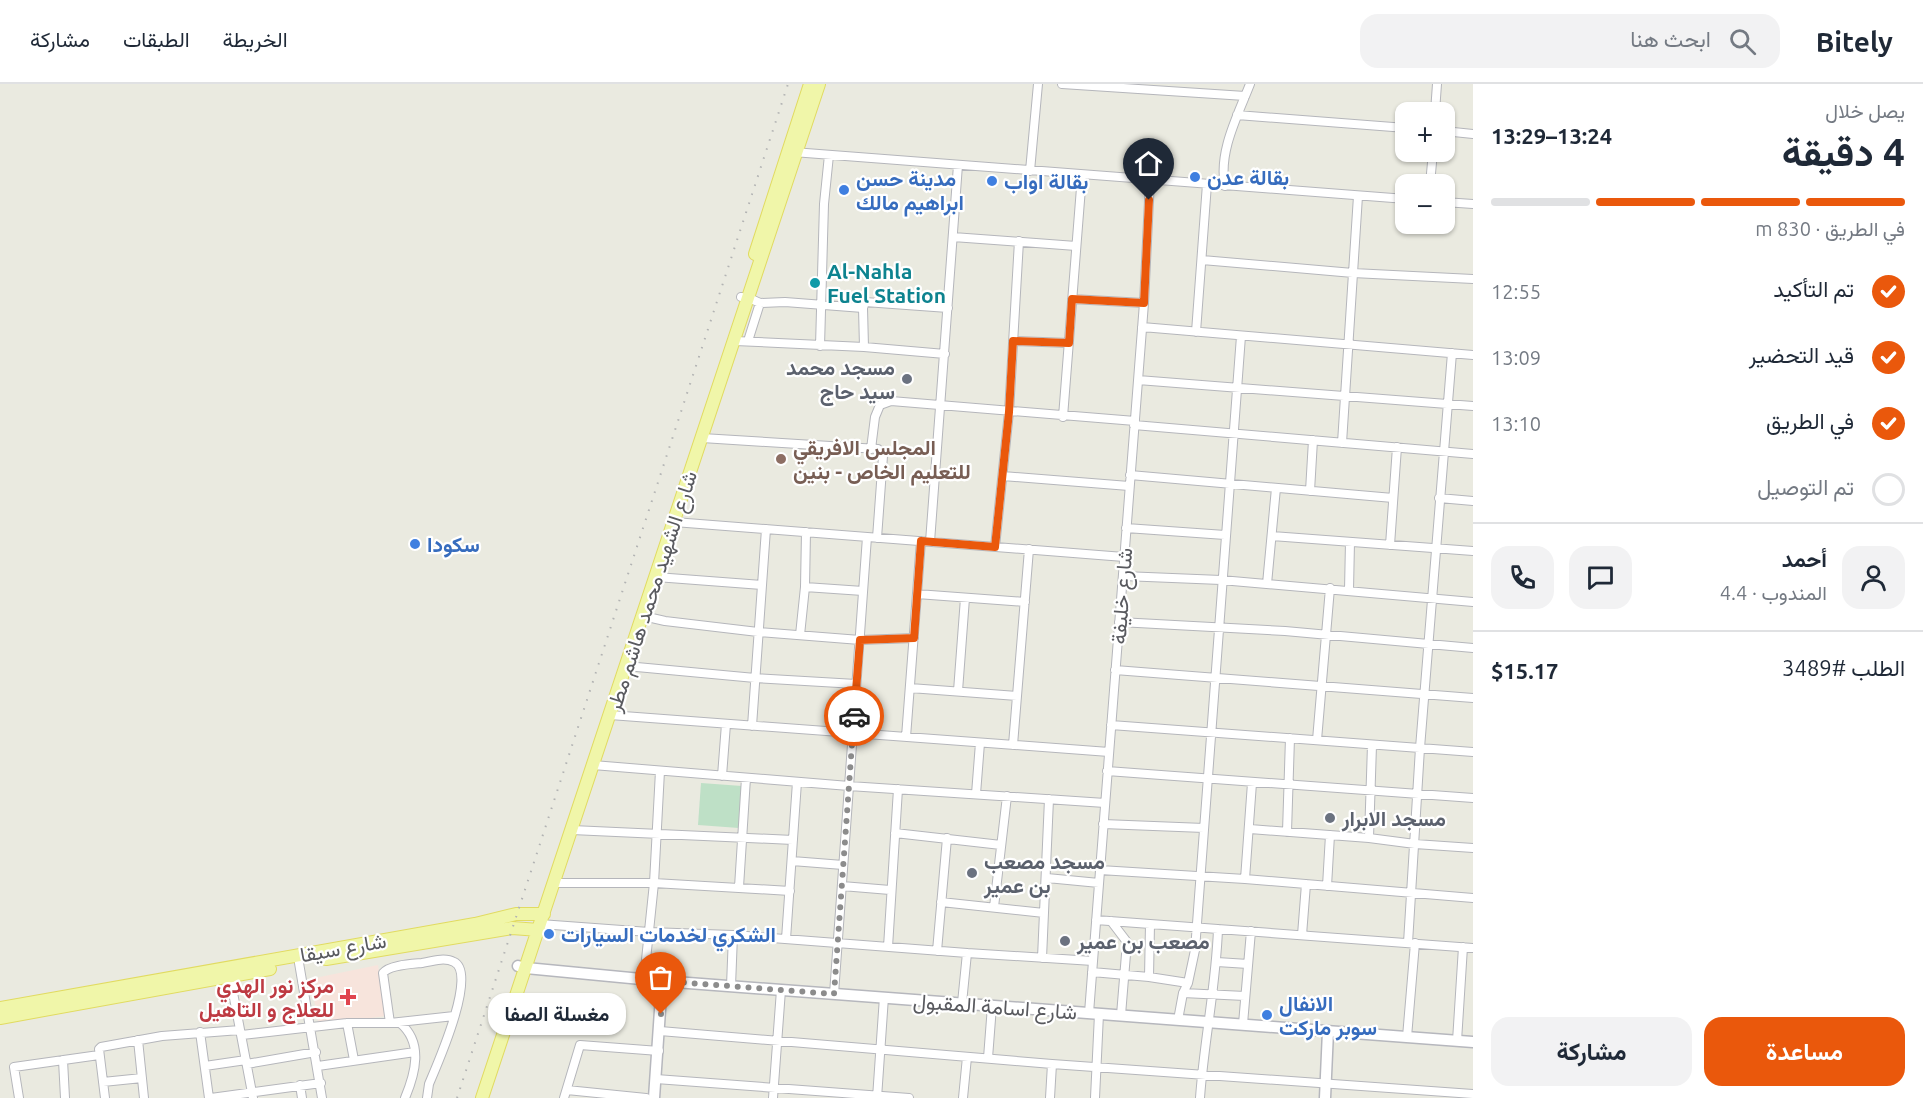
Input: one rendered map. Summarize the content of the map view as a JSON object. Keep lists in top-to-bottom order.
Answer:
{
  "streets": {
    "main road": ["شارع الشهيد محمد هاشم مطر", "شارع سيقا"],
    "street": ["شارع خليفة", "شارع اسامة المقبول"]
  },
  "crossings": [
    ["شارع الشهيد محمد هاشم مطر", "شارع سيقا"],
    ["شارع الشهيد محمد هاشم مطر", "شارع اسامة المقبول"],
    ["شارع خليفة", "شارع اسامة المقبول"]
  ],
  "places": {
    "other": [
      "بقالة عدن",
      "بقالة اواب",
      "مدينة حسن ابراهيم مالك",
      "Al-Nahla Fuel Station",
      "مسجد محمد سيد حاج",
      "المجلس الافريقي للتعليم الخاص - بنين",
      "سكودا",
      "مسجد الابرار",
      "مسجد مصعب بن عمير",
      "الشكري لخدمات السيارات",
      "مصعب بن عمير",
      "مغسلة الصفا",
      "الانفال سوبر ماركت"
    ],
    "health": ["مركز نور الهدي للعلاج و التاهيل"]
  },
  "page": {
    "header": "Bitely",
    "search": "ابحث هنا",
    "nav": ["الخريطة", "الطبقات", "مشاركة"],
    "heading": ["4 دقيقة", "يصل خلال", "13:24–13:29"],
    "panel": [
      "أحمد",
      "المندوب · 4.4",
      "الطلب #3489",
      "$15.17"
    ],
    "map_buttons": ["+", "−"],
    "bar": "في الطريق · 830 m",
    "list": [
      ["تم التأكيد", "12:55"],
      ["قيد التحضير", "13:09"],
      ["في الطريق", "13:10"],
      "تم التوصيل"
    ],
    "bubble": "مغسلة الصفا",
    "buttons": ["مساعدة", "مشاركة"]
  }
}
